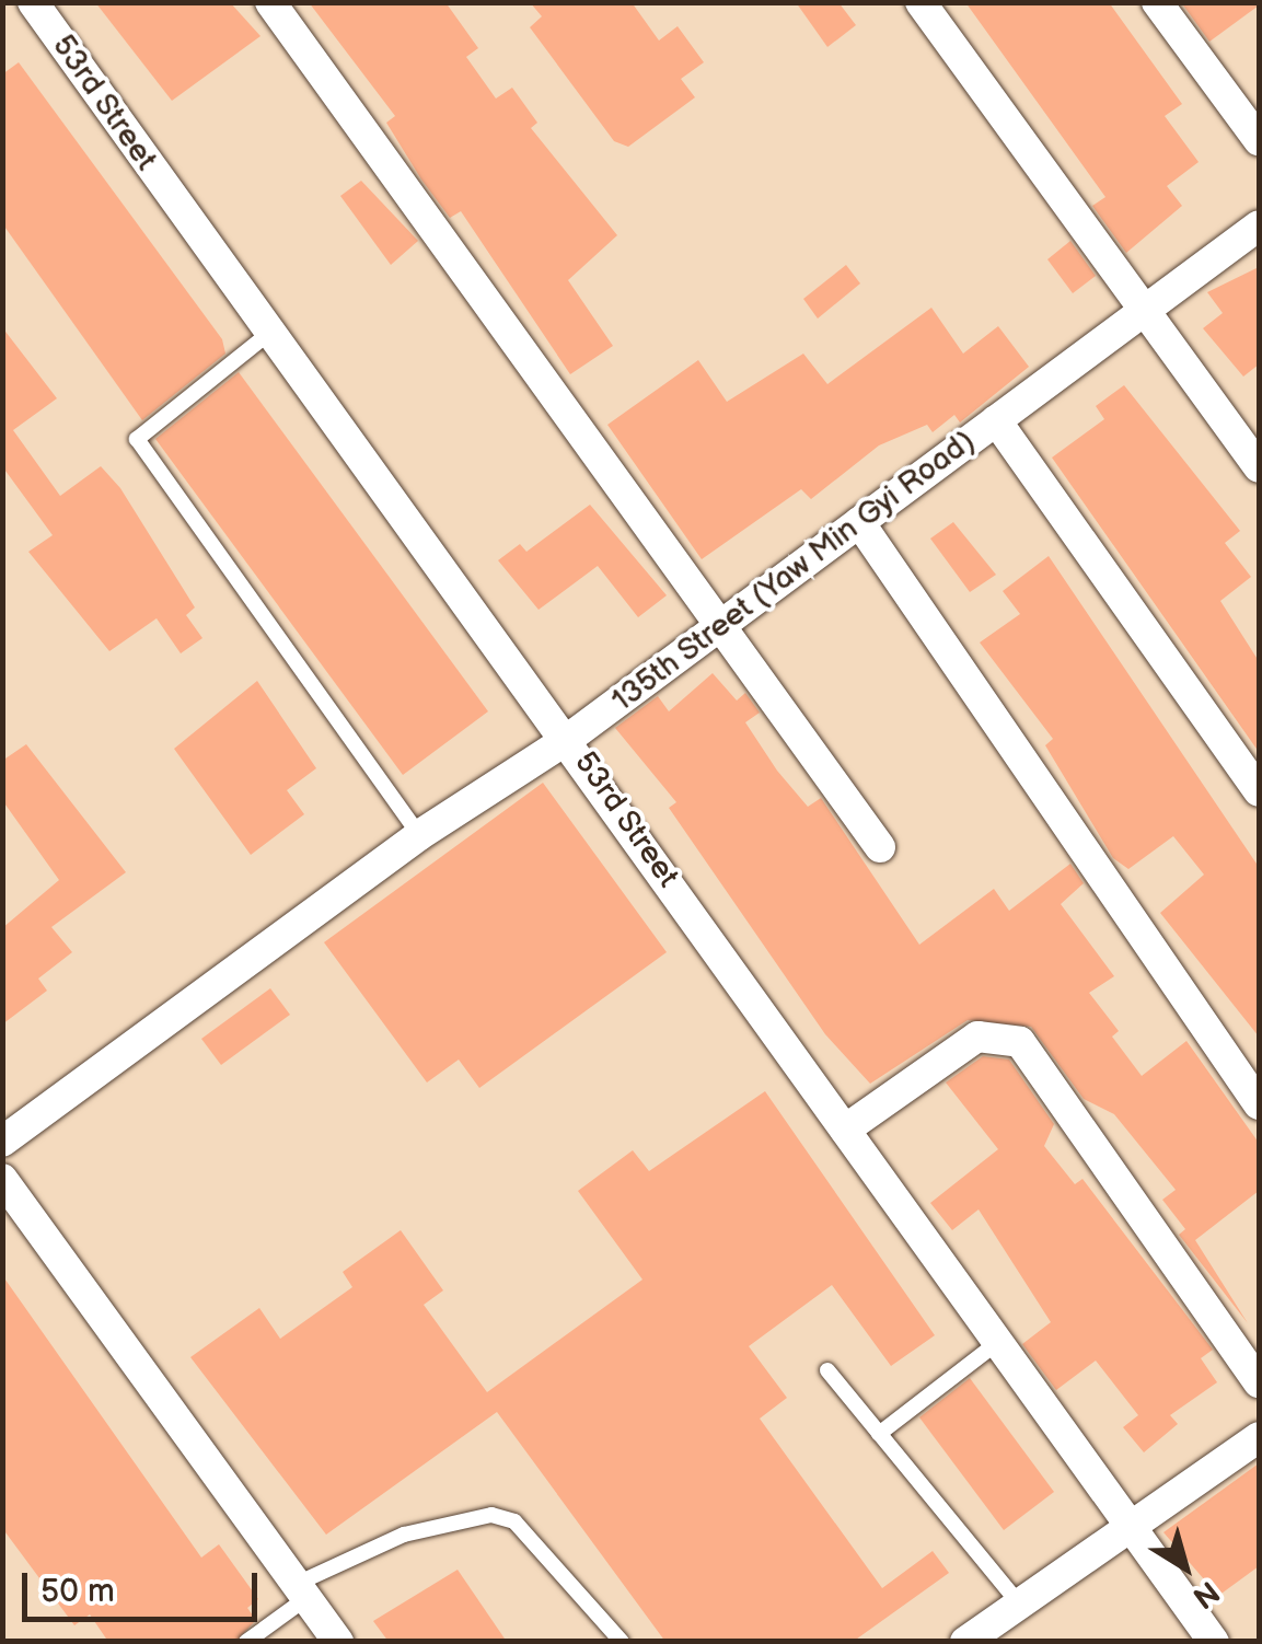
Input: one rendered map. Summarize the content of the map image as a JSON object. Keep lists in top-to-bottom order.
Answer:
{
  "streets": {
    "street": ["53rd Street", "135th Street (Yaw Min Gyi Road)"]
  },
  "crossings": [
    ["53rd Street", "135th Street (Yaw Min Gyi Road)"]
  ],
  "scale_bar": "50 m",
  "north": "bottom right"
}
